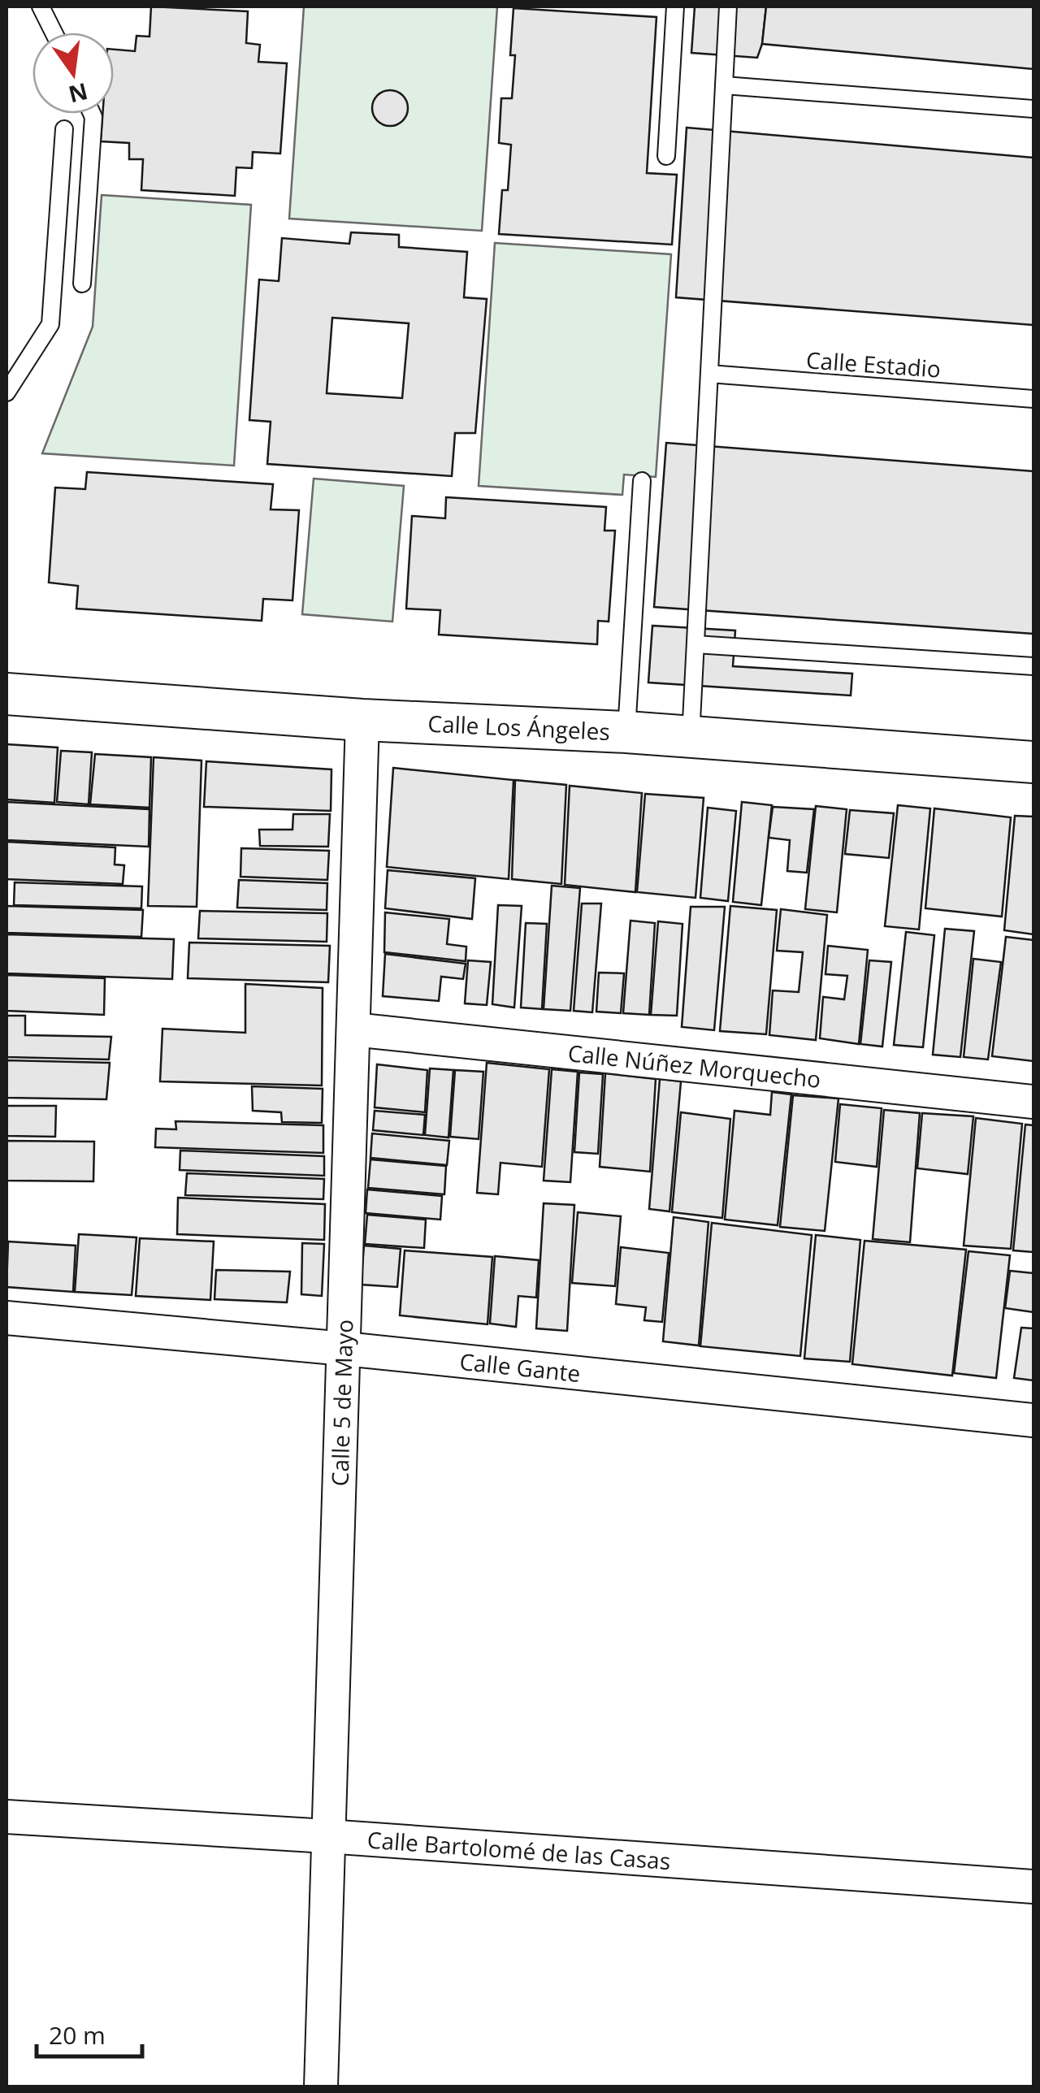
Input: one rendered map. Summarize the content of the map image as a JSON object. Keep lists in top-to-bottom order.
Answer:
{
  "streets": {
    "street": [
      "Calle Los Ángeles",
      "Calle Núñez Morquecho",
      "Calle Gante",
      "Calle 5 de Mayo",
      "Calle Bartolomé de las Casas"
    ],
    "lane": ["Calle Estadio"]
  },
  "crossings": [
    ["Calle Los Ángeles", "Calle 5 de Mayo"],
    ["Calle Núñez Morquecho", "Calle 5 de Mayo"],
    ["Calle Gante", "Calle 5 de Mayo"],
    ["Calle 5 de Mayo", "Calle Bartolomé de las Casas"]
  ],
  "scale_bar": "20 m",
  "north": "bottom"
}
